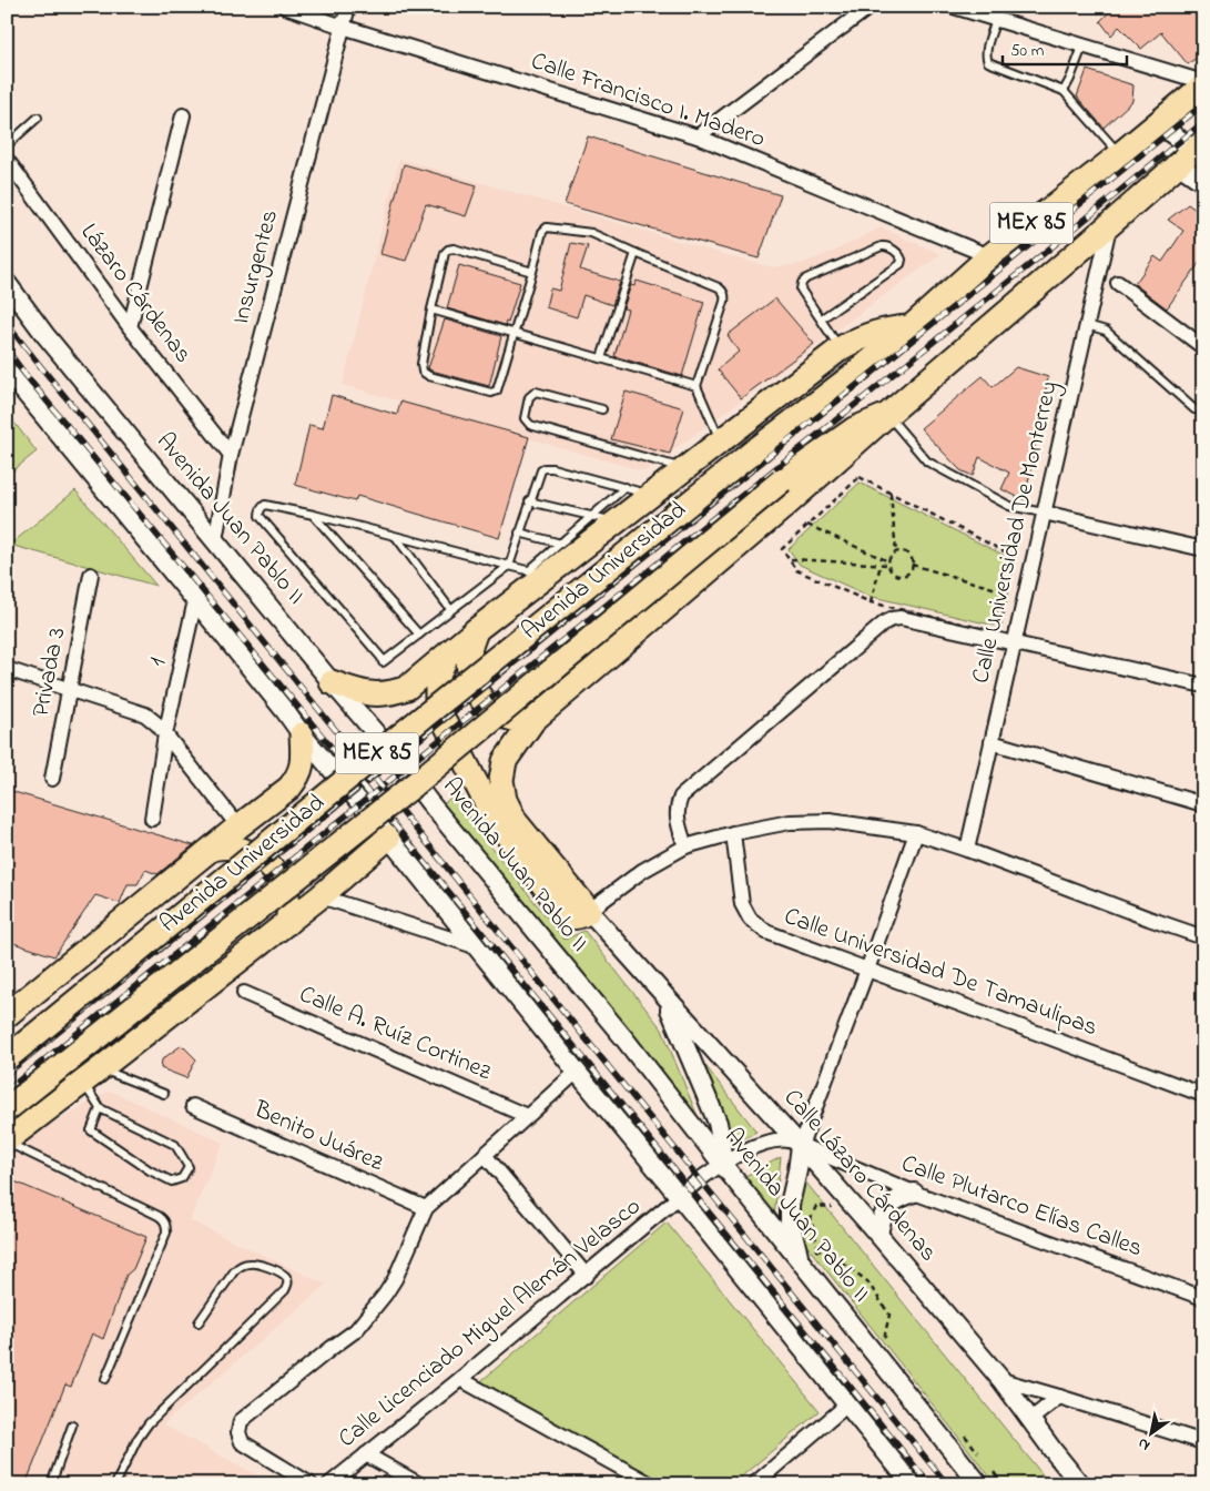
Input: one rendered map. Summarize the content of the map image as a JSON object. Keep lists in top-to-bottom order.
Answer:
{
  "streets": {
    "highway": ["MEX 85", "Avenida Universidad"],
    "street": [
      "Calle Francisco I. Madero",
      "Insurgentes",
      "Lázaro Cárdenas",
      "Avenida Juan Pablo II",
      "Calle Universidad De Monterrey",
      "1",
      "Privada 3",
      "Calle Universidad De Tamaulipas",
      "Calle A. Ruíz Cortinez",
      "Benito Juárez",
      "Calle Lázaro Cárdenas",
      "Calle Plutarco Elías Calles",
      "Calle Licenciado Miguel Alemán Velasco"
    ]
  },
  "crossings": [
    ["Calle Francisco I. Madero", "Insurgentes"],
    ["Calle Francisco I. Madero", "Avenida Universidad"],
    ["Insurgentes", "Lázaro Cárdenas"],
    ["Insurgentes", "Avenida Juan Pablo II"],
    ["Avenida Juan Pablo II", "Calle Plutarco Elías Calles"],
    ["Calle Universidad De Monterrey", "Avenida Universidad"],
    ["Calle Lázaro Cárdenas", "Calle Plutarco Elías Calles"],
    ["Calle Plutarco Elías Calles", "Calle Licenciado Miguel Alemán Velasco"]
  ],
  "scale_bar": "50 m",
  "north": "bottom left"
}
